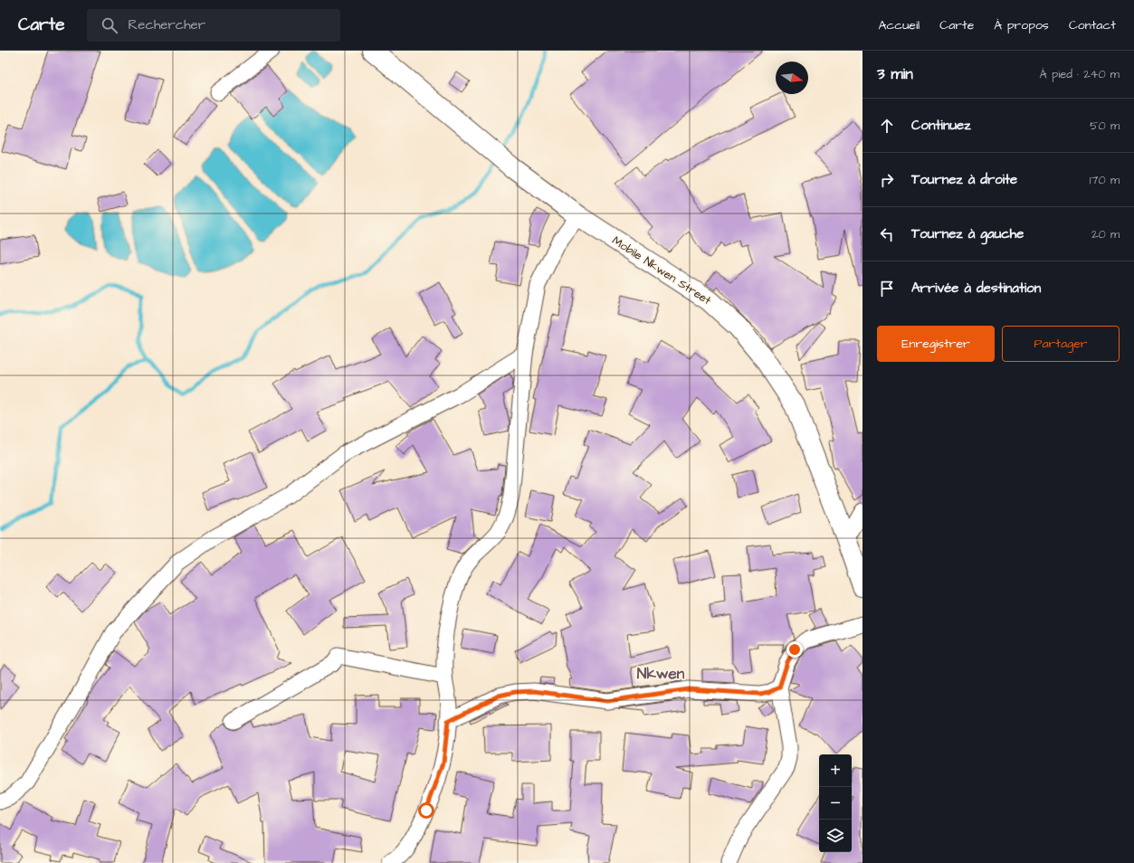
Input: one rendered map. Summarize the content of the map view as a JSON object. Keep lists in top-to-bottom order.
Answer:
{
  "streets": {
    "highway": ["Mobile Nkwen Street"]
  },
  "districts": ["Nkwen"],
  "north": "right",
  "page": {
    "header": "Carte",
    "search": "Rechercher",
    "nav": [
      "Accueil",
      "Carte",
      "À propos",
      "Contact"
    ],
    "heading": ["3 min", "À pied · 240 m"],
    "list": [
      ["Continuez", "50 m"],
      ["Tournez à droite", "170 m"],
      ["Tournez à gauche", "20 m"],
      "Arrivée à destination"
    ],
    "buttons": ["Enregistrer", "Partager"],
    "map_buttons": ["+", "−"]
  }
}
